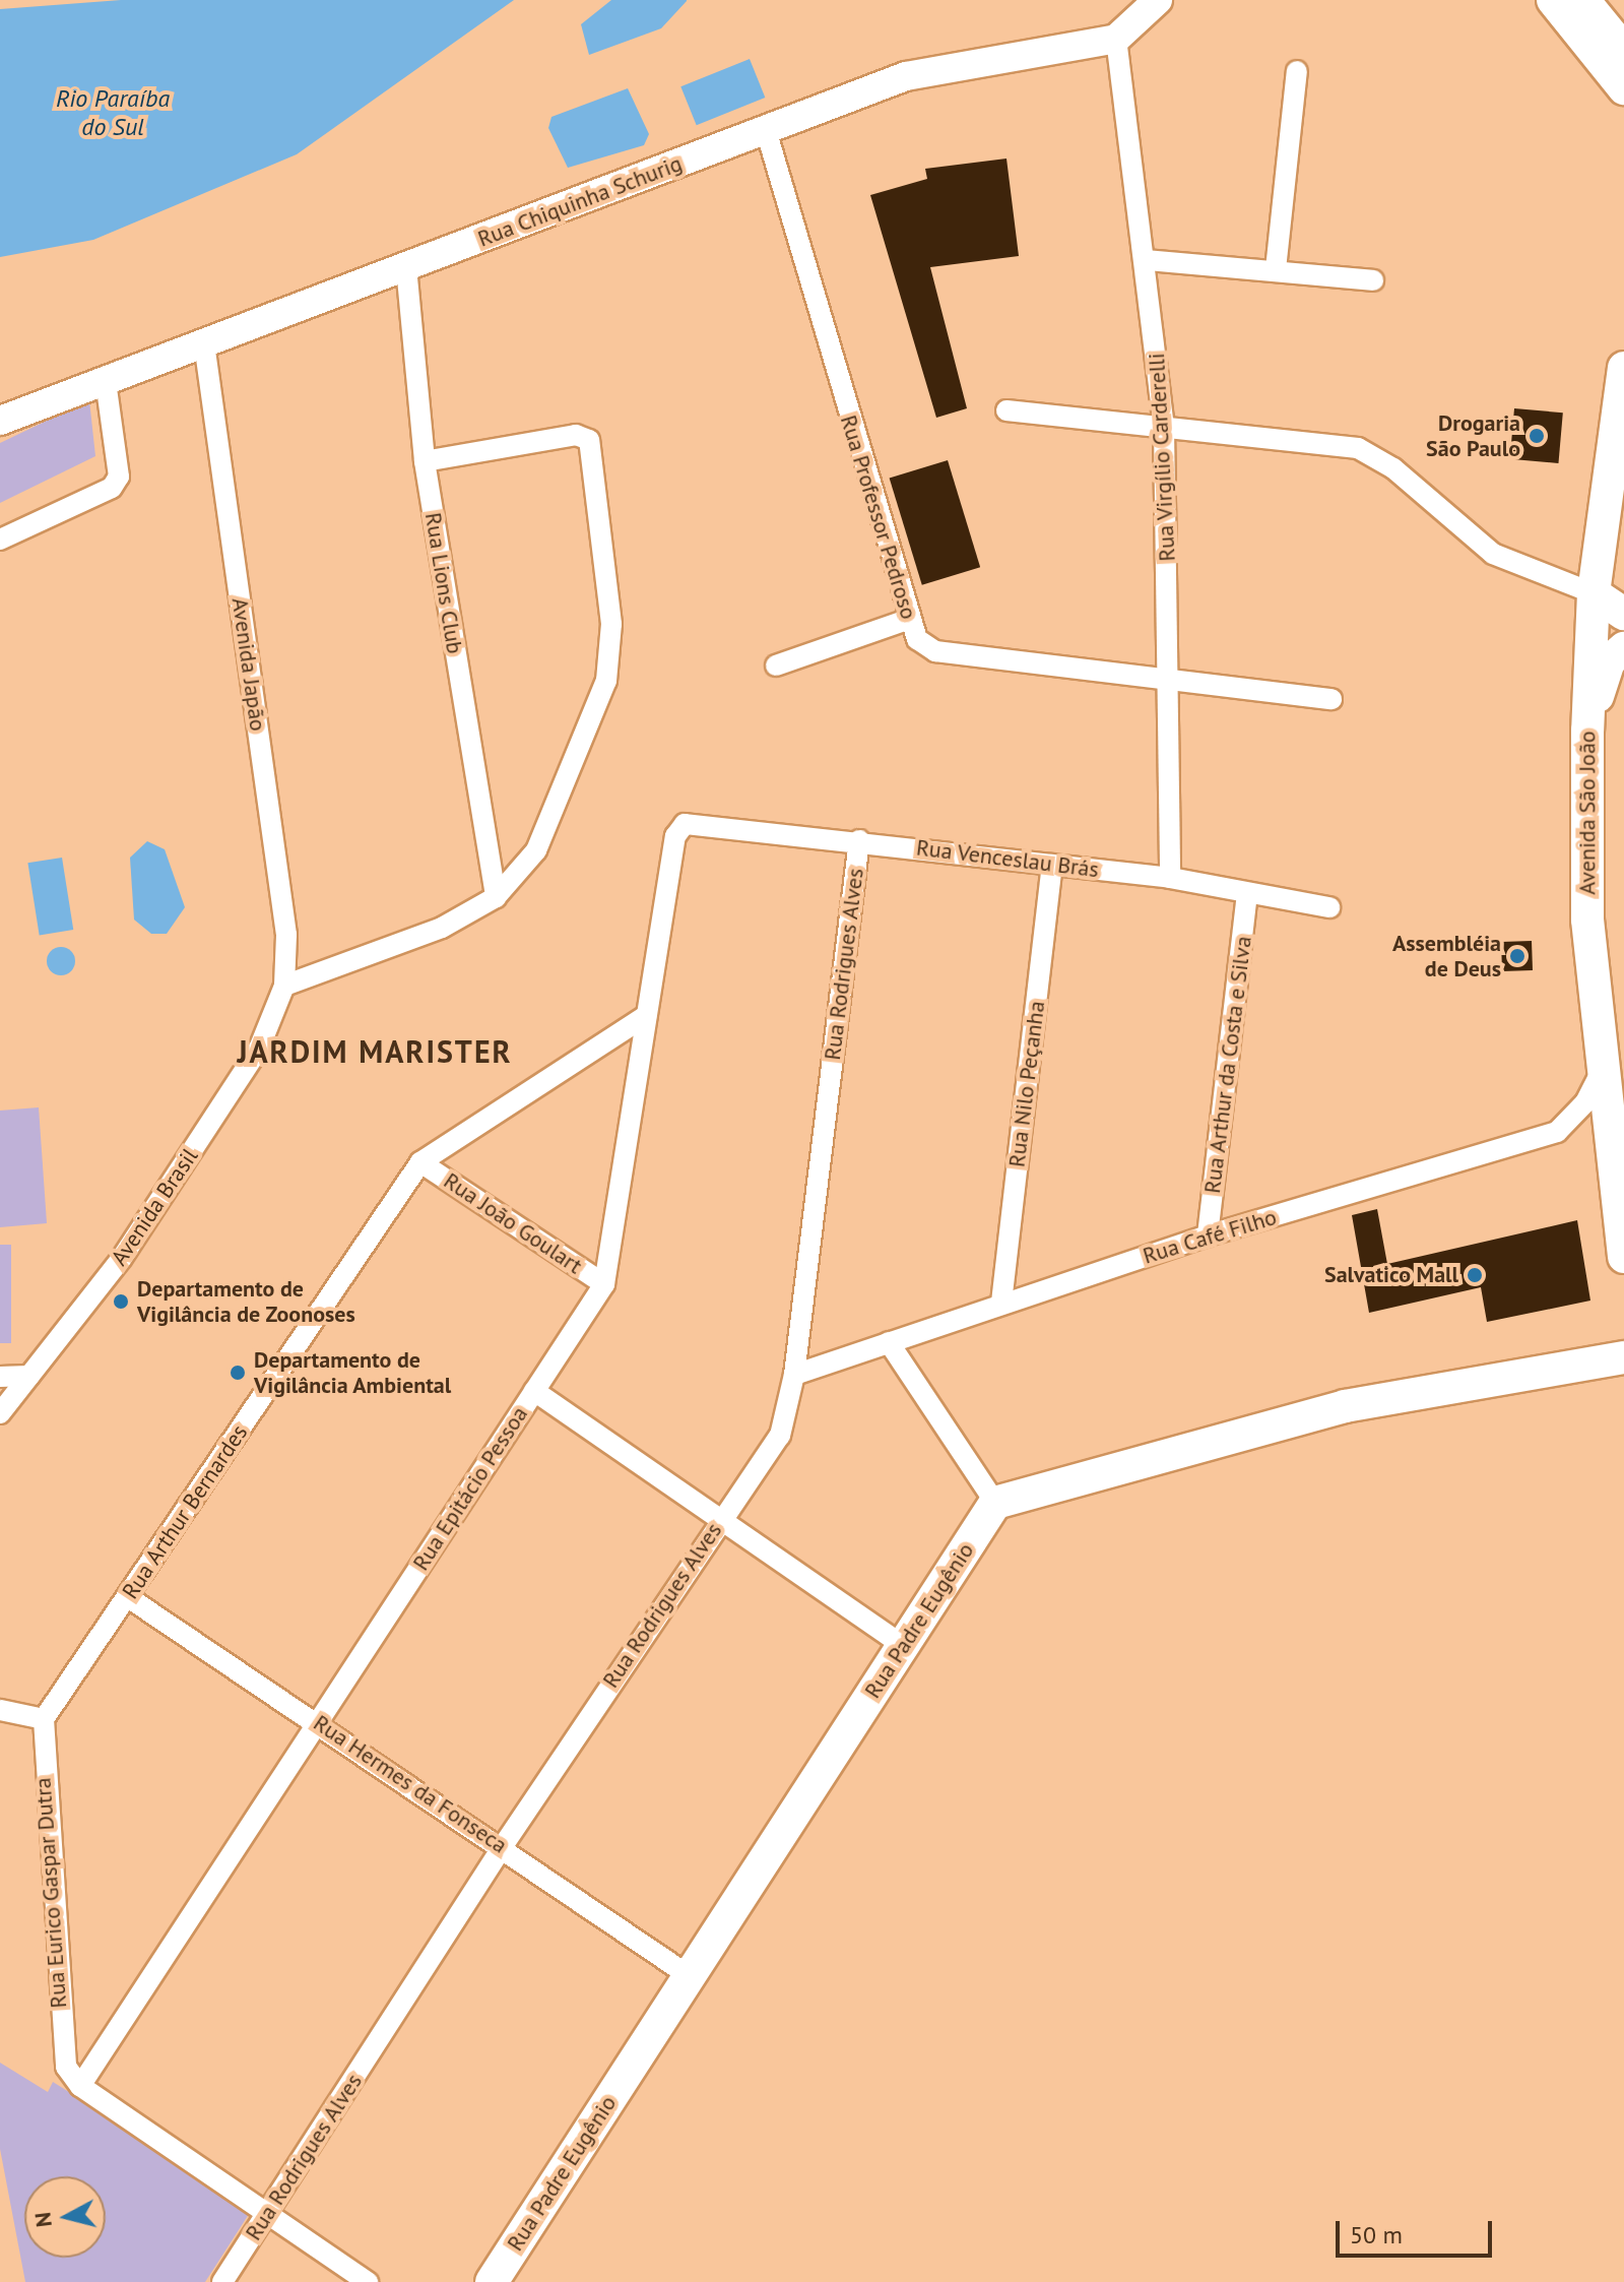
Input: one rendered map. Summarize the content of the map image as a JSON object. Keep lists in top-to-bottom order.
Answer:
{
  "streets": {
    "main road": ["Avenida São João", "Rua Padre Eugênio"],
    "street": [
      "Rua Chiquinha Schurig",
      "Rua Virgílio Carderelli",
      "Rua Professor Pedroso",
      "Rua Lions Club",
      "Avenida Japão",
      "Rua Venceslau Brás",
      "Rua Rodrigues Alves",
      "Rua Arthur da Costa e Silva",
      "Rua Nilo Peçanha",
      "Avenida Brasil",
      "Rua João Goulart",
      "Rua Café Filho",
      "Rua Epitácio Pessoa",
      "Rua Arthur Bernardes",
      "Rua Hermes da Fonseca",
      "Rua Eurico Gaspar Dutra"
    ]
  },
  "crossings": [
    ["Rua Chiquinha Schurig", "Rua Virgílio Carderelli"],
    ["Rua Chiquinha Schurig", "Rua Professor Pedroso"],
    ["Rua Chiquinha Schurig", "Rua Lions Club"],
    ["Rua Chiquinha Schurig", "Avenida Japão"],
    ["Rua Virgílio Carderelli", "Rua Professor Pedroso"],
    ["Rua Virgílio Carderelli", "Rua Venceslau Brás"],
    ["Avenida Japão", "Avenida Brasil"],
    ["Avenida São João", "Rua Café Filho"],
    ["Rua Venceslau Brás", "Rua Rodrigues Alves"],
    ["Rua Venceslau Brás", "Rua Arthur da Costa e Silva"],
    ["Rua Venceslau Brás", "Rua Nilo Peçanha"],
    ["Rua Venceslau Brás", "Rua Epitácio Pessoa"],
    ["Rua Rodrigues Alves", "Rua Café Filho"],
    ["Rua Rodrigues Alves", "Rua Hermes da Fonseca"],
    ["Rua Arthur da Costa e Silva", "Rua Café Filho"],
    ["Rua Nilo Peçanha", "Rua Café Filho"],
    ["Rua João Goulart", "Rua Epitácio Pessoa"],
    ["Rua João Goulart", "Rua Arthur Bernardes"],
    ["Rua Epitácio Pessoa", "Rua Arthur Bernardes"],
    ["Rua Epitácio Pessoa", "Rua Hermes da Fonseca"],
    ["Rua Epitácio Pessoa", "Rua Eurico Gaspar Dutra"],
    ["Rua Arthur Bernardes", "Rua Hermes da Fonseca"],
    ["Rua Arthur Bernardes", "Rua Eurico Gaspar Dutra"],
    ["Rua Padre Eugênio", "Rua Hermes da Fonseca"]
  ],
  "districts": ["JARDIM MARISTER"],
  "water": ["Rio Paraíba do Sul"],
  "places": [
    "Drogaria São Paulo",
    "Assembléia de Deus",
    "Salvatico Mall",
    "Departamento de Vigilância de Zoonoses",
    "Departamento de Vigilância Ambiental"
  ],
  "scale_bar": "50 m",
  "north": "left"
}
